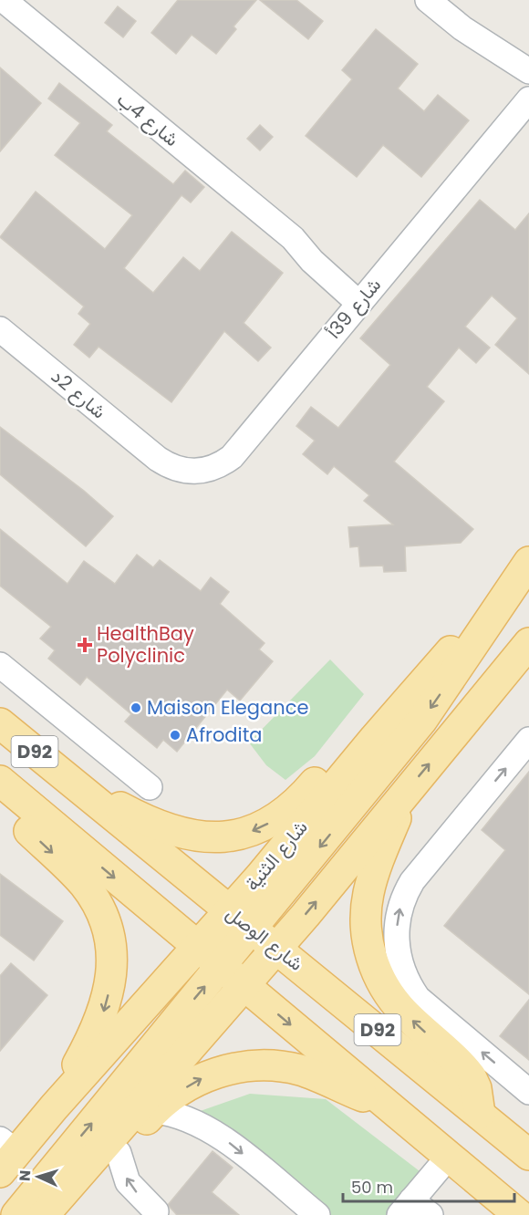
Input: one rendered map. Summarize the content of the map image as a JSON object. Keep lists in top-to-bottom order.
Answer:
{
  "streets": {
    "main road": ["D92", "شارع الثنية", "شارع الوصل"],
    "street": ["شارع 4ب", "شارع 39أ", "شارع 2د"]
  },
  "crossings": [
    ["شارع 4ب", "شارع 39أ"],
    ["شارع 39أ", "شارع 2د"],
    ["D92", "شارع الثنية"],
    ["شارع الثنية", "شارع الوصل"]
  ],
  "places": {
    "health": ["HealthBay Polyclinic"],
    "other": ["Maison Elegance", "Afrodita"]
  },
  "scale_bar": "50 m",
  "north": "left"
}
